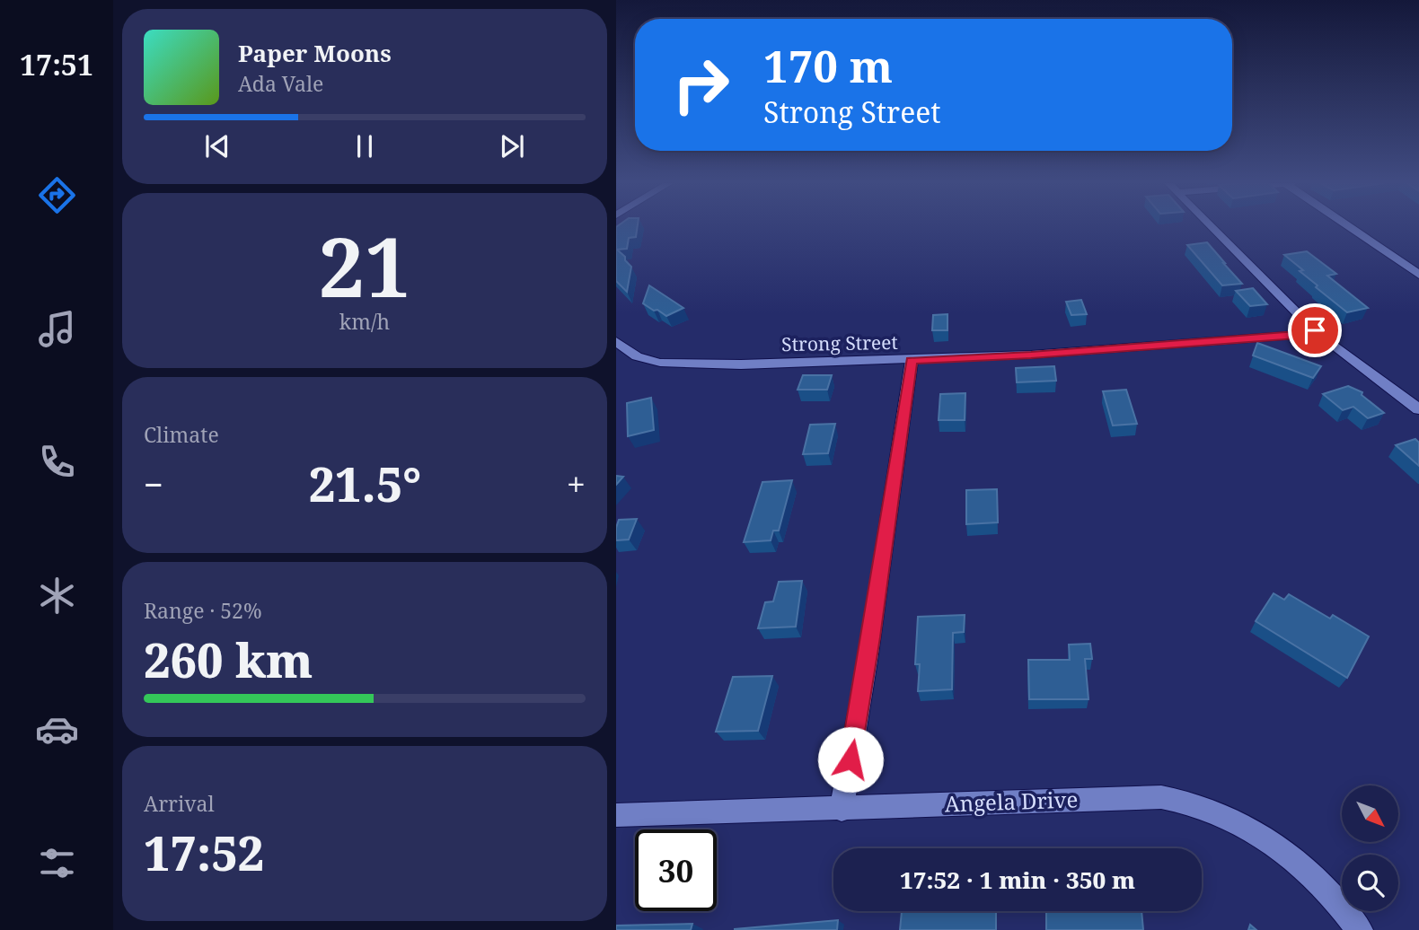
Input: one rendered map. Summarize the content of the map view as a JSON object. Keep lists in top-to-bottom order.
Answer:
{
  "streets": {
    "street": ["Strong Street", "Angela Drive"]
  },
  "north": "bottom right",
  "page": {
    "tabs": "17:51",
    "turn": ["170 m", "Strong Street"],
    "song": ["Paper Moons", "Ada Vale"],
    "tile": [
      ["21", "km/h"],
      "Climate",
      ["Range · 52%", "260 km"],
      ["Arrival", "17:52"]
    ],
    "heat": ["−", "21.5°", "+"],
    "limit": "30",
    "trip": "17:52 · 1 min · 350 m"
  }
}
